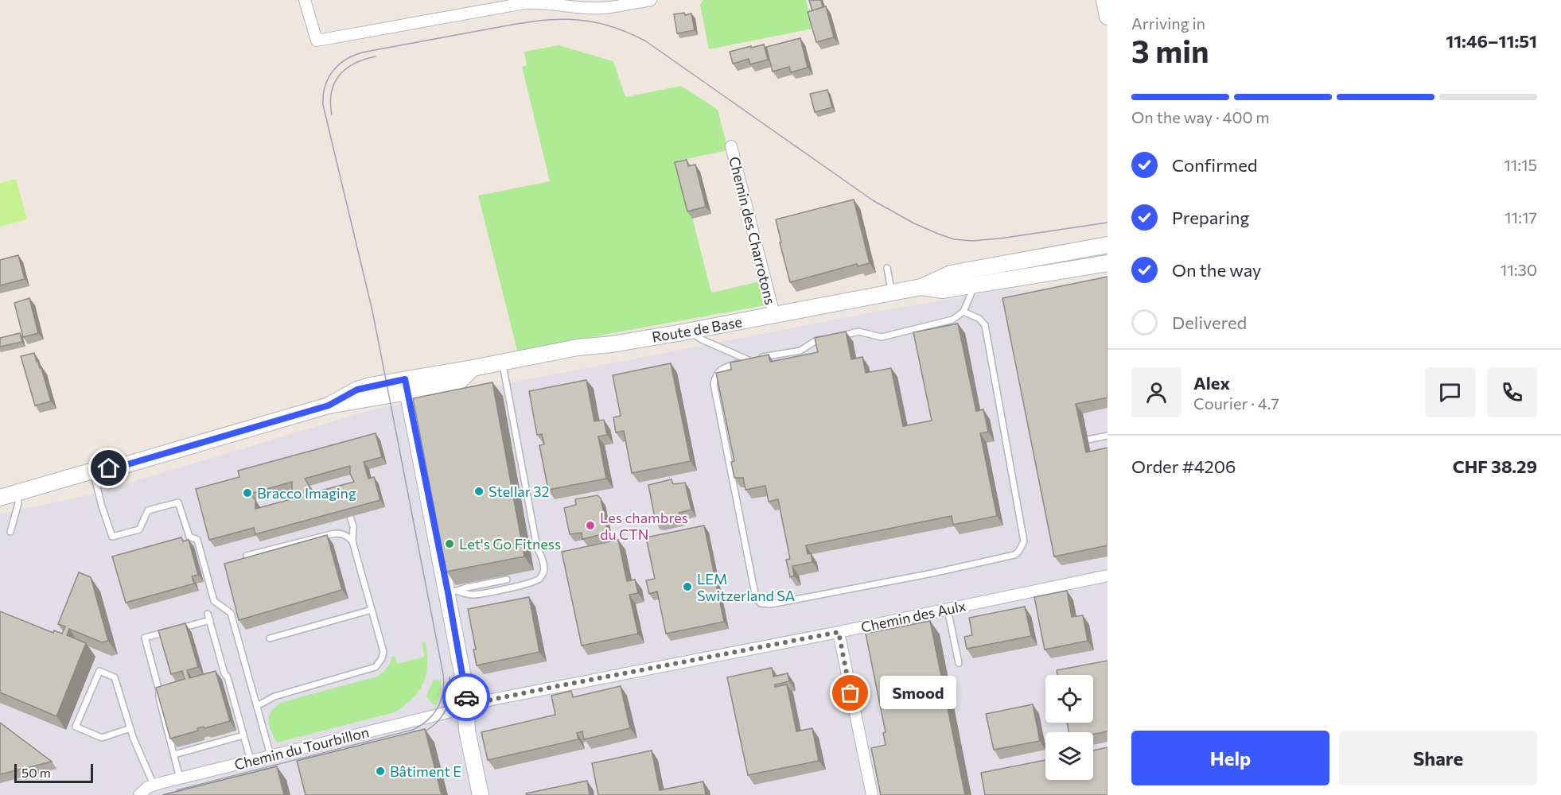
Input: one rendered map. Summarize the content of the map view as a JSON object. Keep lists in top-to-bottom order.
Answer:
{
  "streets": {
    "street": [
      "Chemin des Charrotons",
      "Route de Base",
      "Chemin des Aulx",
      "Chemin du Tourbillon"
    ]
  },
  "crossings": [
    ["Chemin des Charrotons", "Route de Base"],
    ["Chemin des Aulx", "Chemin du Tourbillon"]
  ],
  "places": [
    "Stellar 32",
    "Bracco Imaging",
    "Les chambres du CTN",
    "Let's Go Fitness",
    "LEM Switzerland SA",
    "Smood",
    "Bâtiment E"
  ],
  "scale_bar": "50 m",
  "page": {
    "heading": ["3 min", "Arriving in", "11:46–11:51"],
    "panel": [
      "Alex",
      "Courier · 4.7",
      "Order #4206",
      "CHF 38.29"
    ],
    "bar": "On the way · 400 m",
    "list": [
      ["Confirmed", "11:15"],
      ["Preparing", "11:17"],
      ["On the way", "11:30"],
      "Delivered"
    ],
    "bubble": "Smood",
    "buttons": ["Help", "Share"],
    "scale": "50 m"
  }
}
